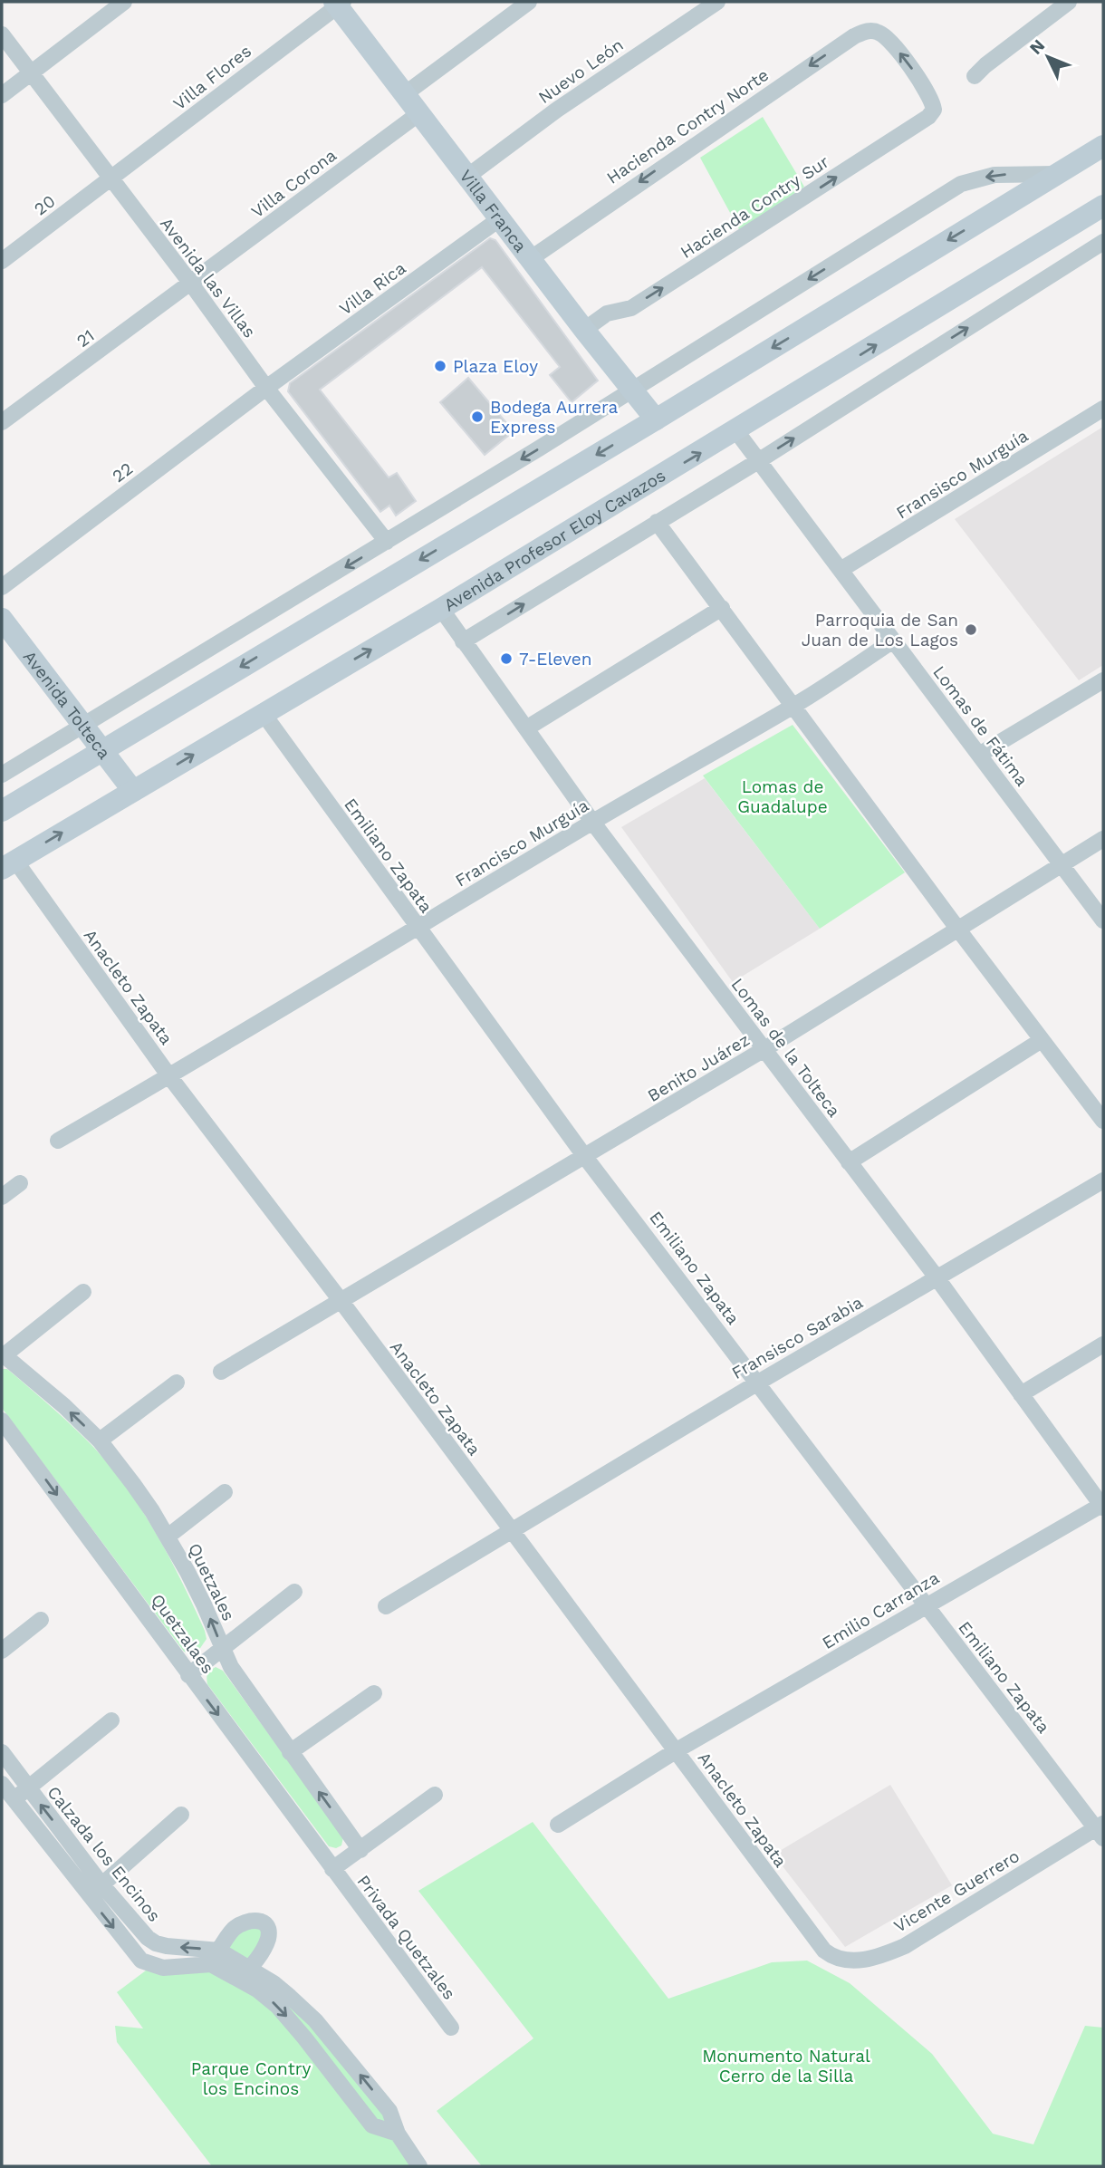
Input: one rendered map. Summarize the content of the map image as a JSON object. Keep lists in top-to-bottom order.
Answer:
{
  "streets": {
    "main road": ["Villa Franca", "Avenida Profesor Eloy Cavazos", "Avenida Tolteca"],
    "street": [
      "Nuevo León",
      "Villa Flores",
      "Hacienda Contry Norte",
      "Villa Corona",
      "20",
      "Hacienda Contry Sur",
      "Avenida las Villas",
      "Villa Rica",
      "21",
      "22",
      "Fransisco Murguía",
      "Lomas de Fátima",
      "Francisco Murguía",
      "Emiliano Zapata",
      "Anacleto Zapata",
      "Lomas de la Tolteca",
      "Benito Juárez",
      "Fransisco Sarabia",
      "Quetzales",
      "Emilio Carranza",
      "Quetzalaes",
      "Calzada los Encinos",
      "Vicente Guerrero",
      "Privada Quetzales"
    ]
  },
  "crossings": [
    ["Nuevo León", "Villa Franca"],
    ["Villa Flores", "20"],
    ["Villa Flores", "Villa Franca"],
    ["Villa Flores", "Avenida las Villas"],
    ["Hacienda Contry Norte", "Hacienda Contry Sur"],
    ["Hacienda Contry Norte", "Villa Franca"],
    ["Villa Corona", "Villa Franca"],
    ["Villa Corona", "Avenida las Villas"],
    ["Villa Corona", "21"],
    ["20", "Avenida las Villas"],
    ["Hacienda Contry Sur", "Villa Franca"],
    ["Villa Franca", "Villa Rica"],
    ["Avenida las Villas", "Villa Rica"],
    ["Avenida las Villas", "21"],
    ["Avenida las Villas", "22"],
    ["Villa Rica", "22"],
    ["Fransisco Murguía", "Lomas de Fátima"],
    ["Avenida Profesor Eloy Cavazos", "Avenida Tolteca"],
    ["Avenida Profesor Eloy Cavazos", "Lomas de Fátima"],
    ["Avenida Profesor Eloy Cavazos", "Emiliano Zapata"],
    ["Avenida Profesor Eloy Cavazos", "Anacleto Zapata"],
    ["Avenida Profesor Eloy Cavazos", "Lomas de la Tolteca"],
    ["Lomas de Fátima", "Francisco Murguía"],
    ["Lomas de Fátima", "Benito Juárez"],
    ["Francisco Murguía", "Emiliano Zapata"],
    ["Francisco Murguía", "Anacleto Zapata"],
    ["Francisco Murguía", "Lomas de la Tolteca"],
    ["Emiliano Zapata", "Benito Juárez"],
    ["Emiliano Zapata", "Fransisco Sarabia"],
    ["Emiliano Zapata", "Emilio Carranza"],
    ["Emiliano Zapata", "Vicente Guerrero"],
    ["Anacleto Zapata", "Benito Juárez"],
    ["Anacleto Zapata", "Fransisco Sarabia"],
    ["Anacleto Zapata", "Emilio Carranza"],
    ["Anacleto Zapata", "Vicente Guerrero"],
    ["Lomas de la Tolteca", "Benito Juárez"],
    ["Lomas de la Tolteca", "Fransisco Sarabia"],
    ["Lomas de la Tolteca", "Emilio Carranza"],
    ["Quetzalaes", "Privada Quetzales"]
  ],
  "one_way": ["Hacienda Contry Norte", "Quetzales", "Quetzalaes"],
  "parks": ["Lomas de Guadalupe", "Monumento Natural Cerro de la Silla", "Parque Contry los Encinos"],
  "places": [
    "Plaza Eloy",
    "Bodega Aurrera Express",
    "Parroquia de San Juan de Los Lagos",
    "7-Eleven"
  ],
  "north": "top left"
}
